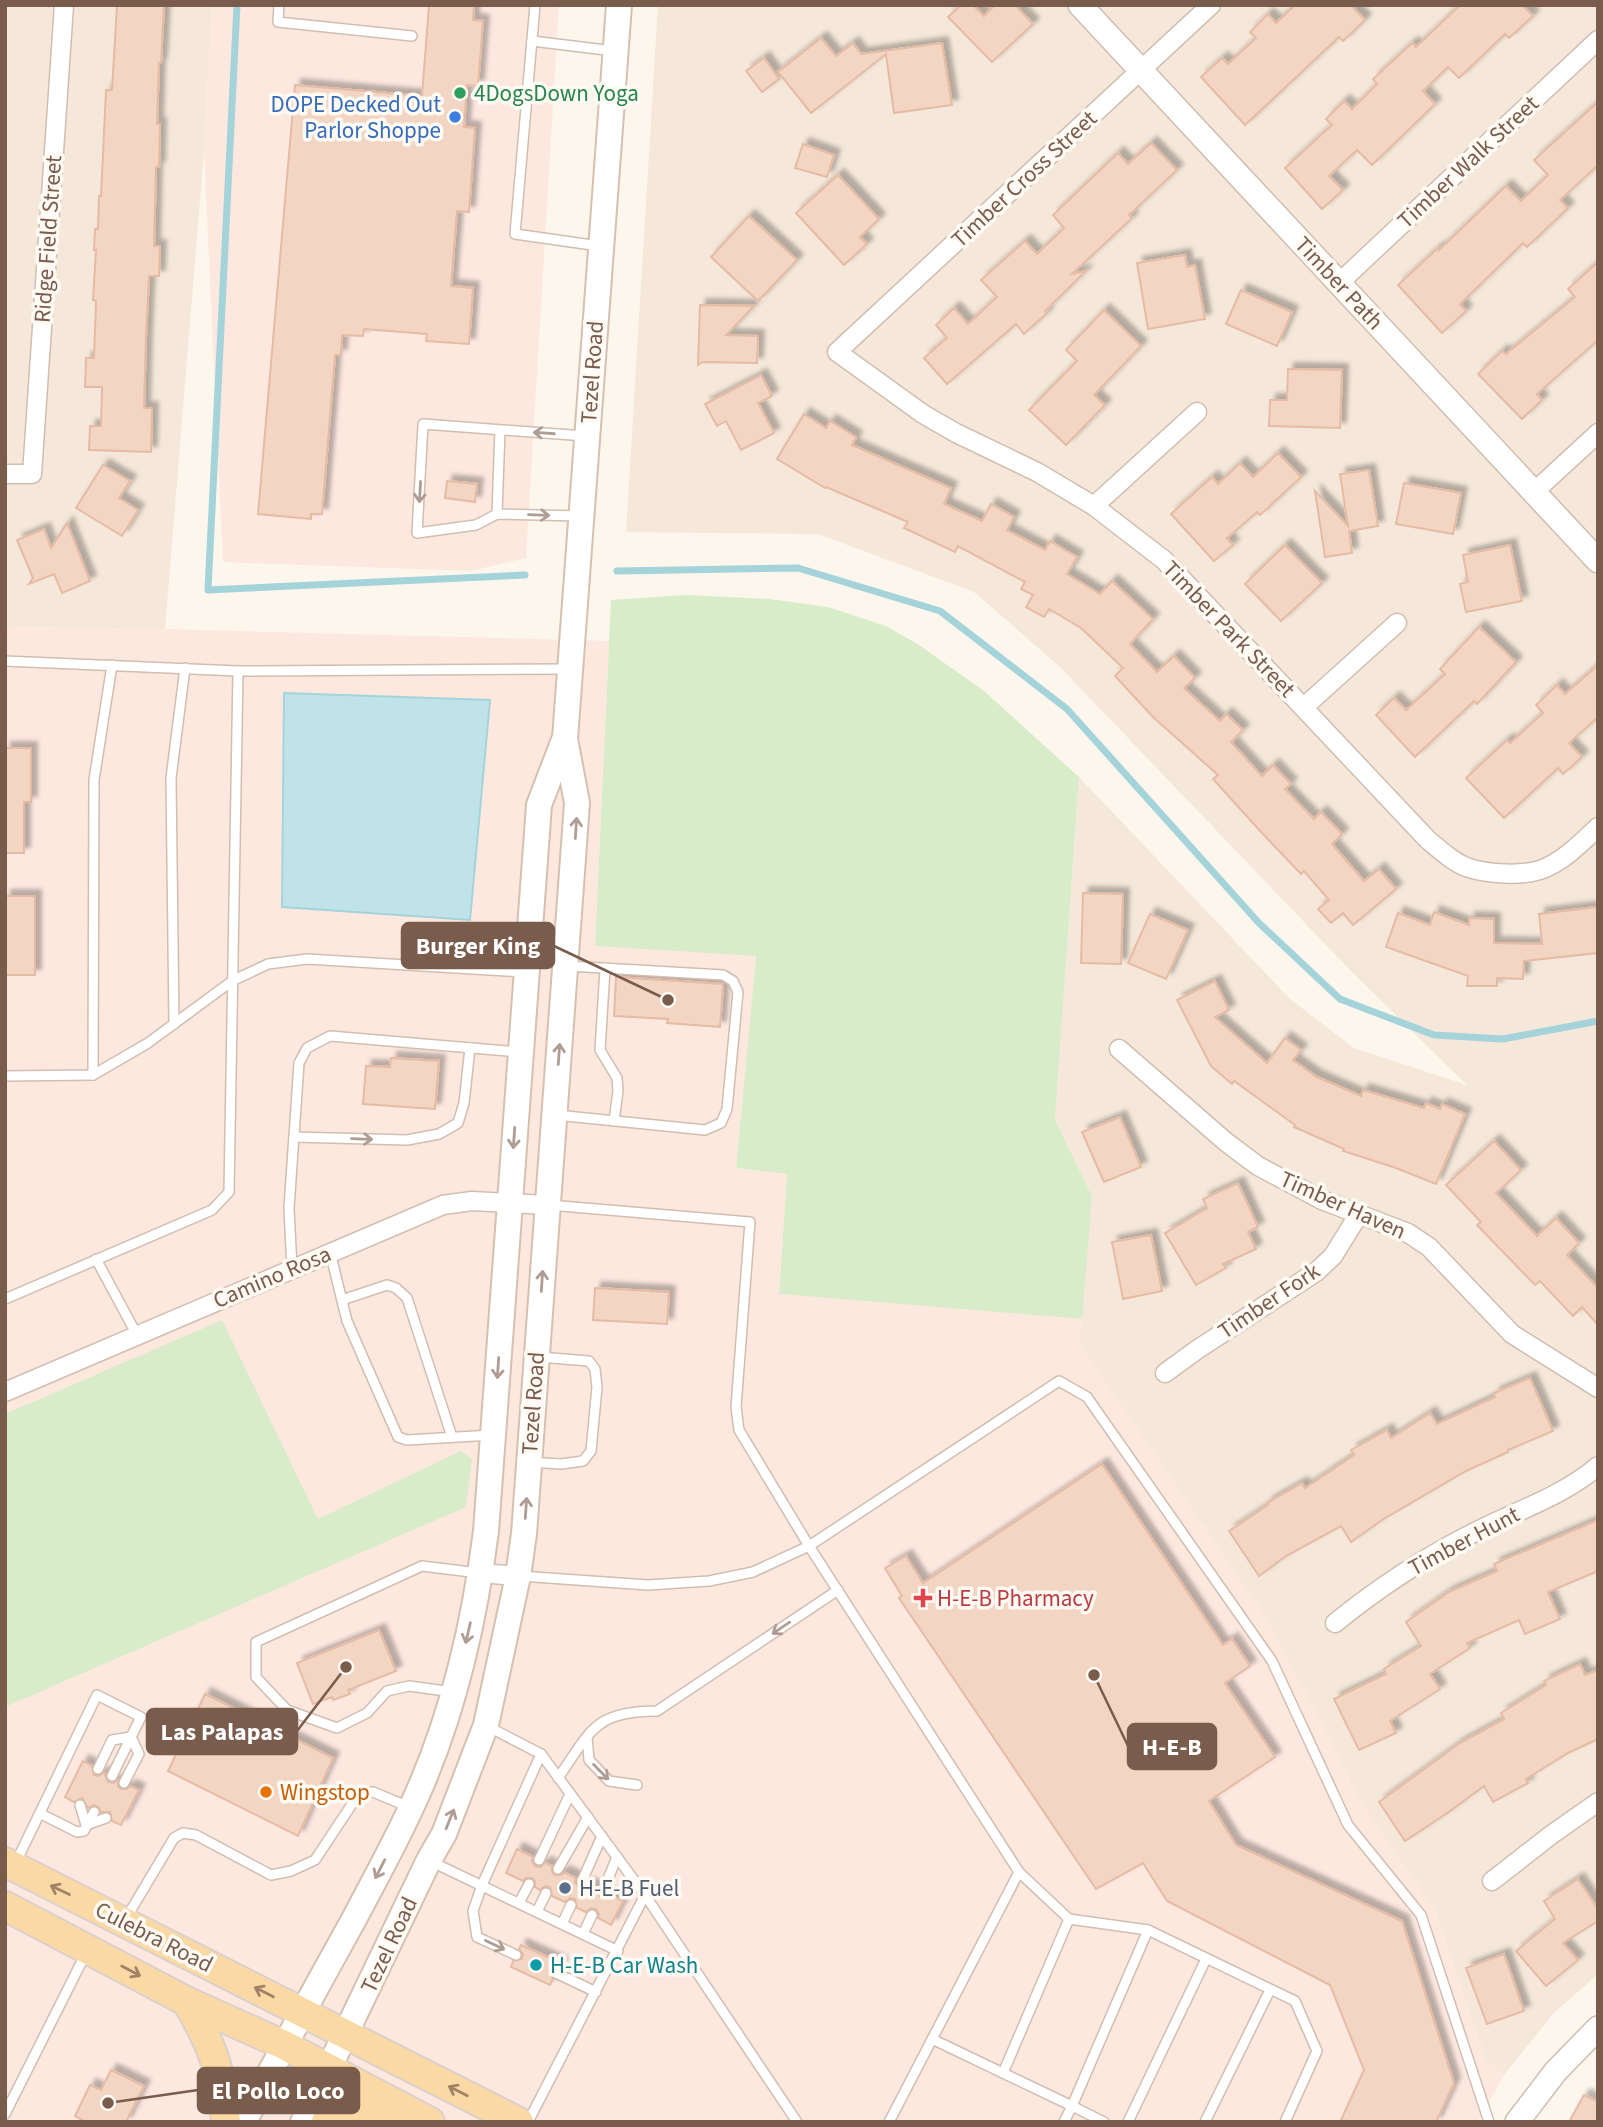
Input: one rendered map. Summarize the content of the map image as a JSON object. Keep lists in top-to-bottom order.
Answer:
{
  "streets": {
    "main road": ["Tezel Road", "Culebra Road"],
    "street": [
      "Timber Walk Street",
      "Timber Cross Street",
      "Ridge Field Street",
      "Timber Path",
      "Timber Park Street",
      "Timber Haven",
      "Camino Rosa",
      "Timber Fork",
      "Timber Hunt"
    ]
  },
  "crossings": [
    ["Timber Walk Street", "Timber Path"],
    ["Timber Cross Street", "Timber Path"],
    ["Timber Cross Street", "Timber Park Street"],
    ["Tezel Road", "Camino Rosa"],
    ["Tezel Road", "Culebra Road"],
    ["Timber Haven", "Timber Fork"]
  ],
  "places": {
    "other": [
      "4DogsDown Yoga",
      "DOPE Decked Out Parlor Shoppe",
      "Burger King",
      "Las Palapas",
      "H-E-B",
      "Wingstop",
      "H-E-B Fuel",
      "H-E-B Car Wash",
      "El Pollo Loco"
    ],
    "health": ["H-E-B Pharmacy"]
  }
}
